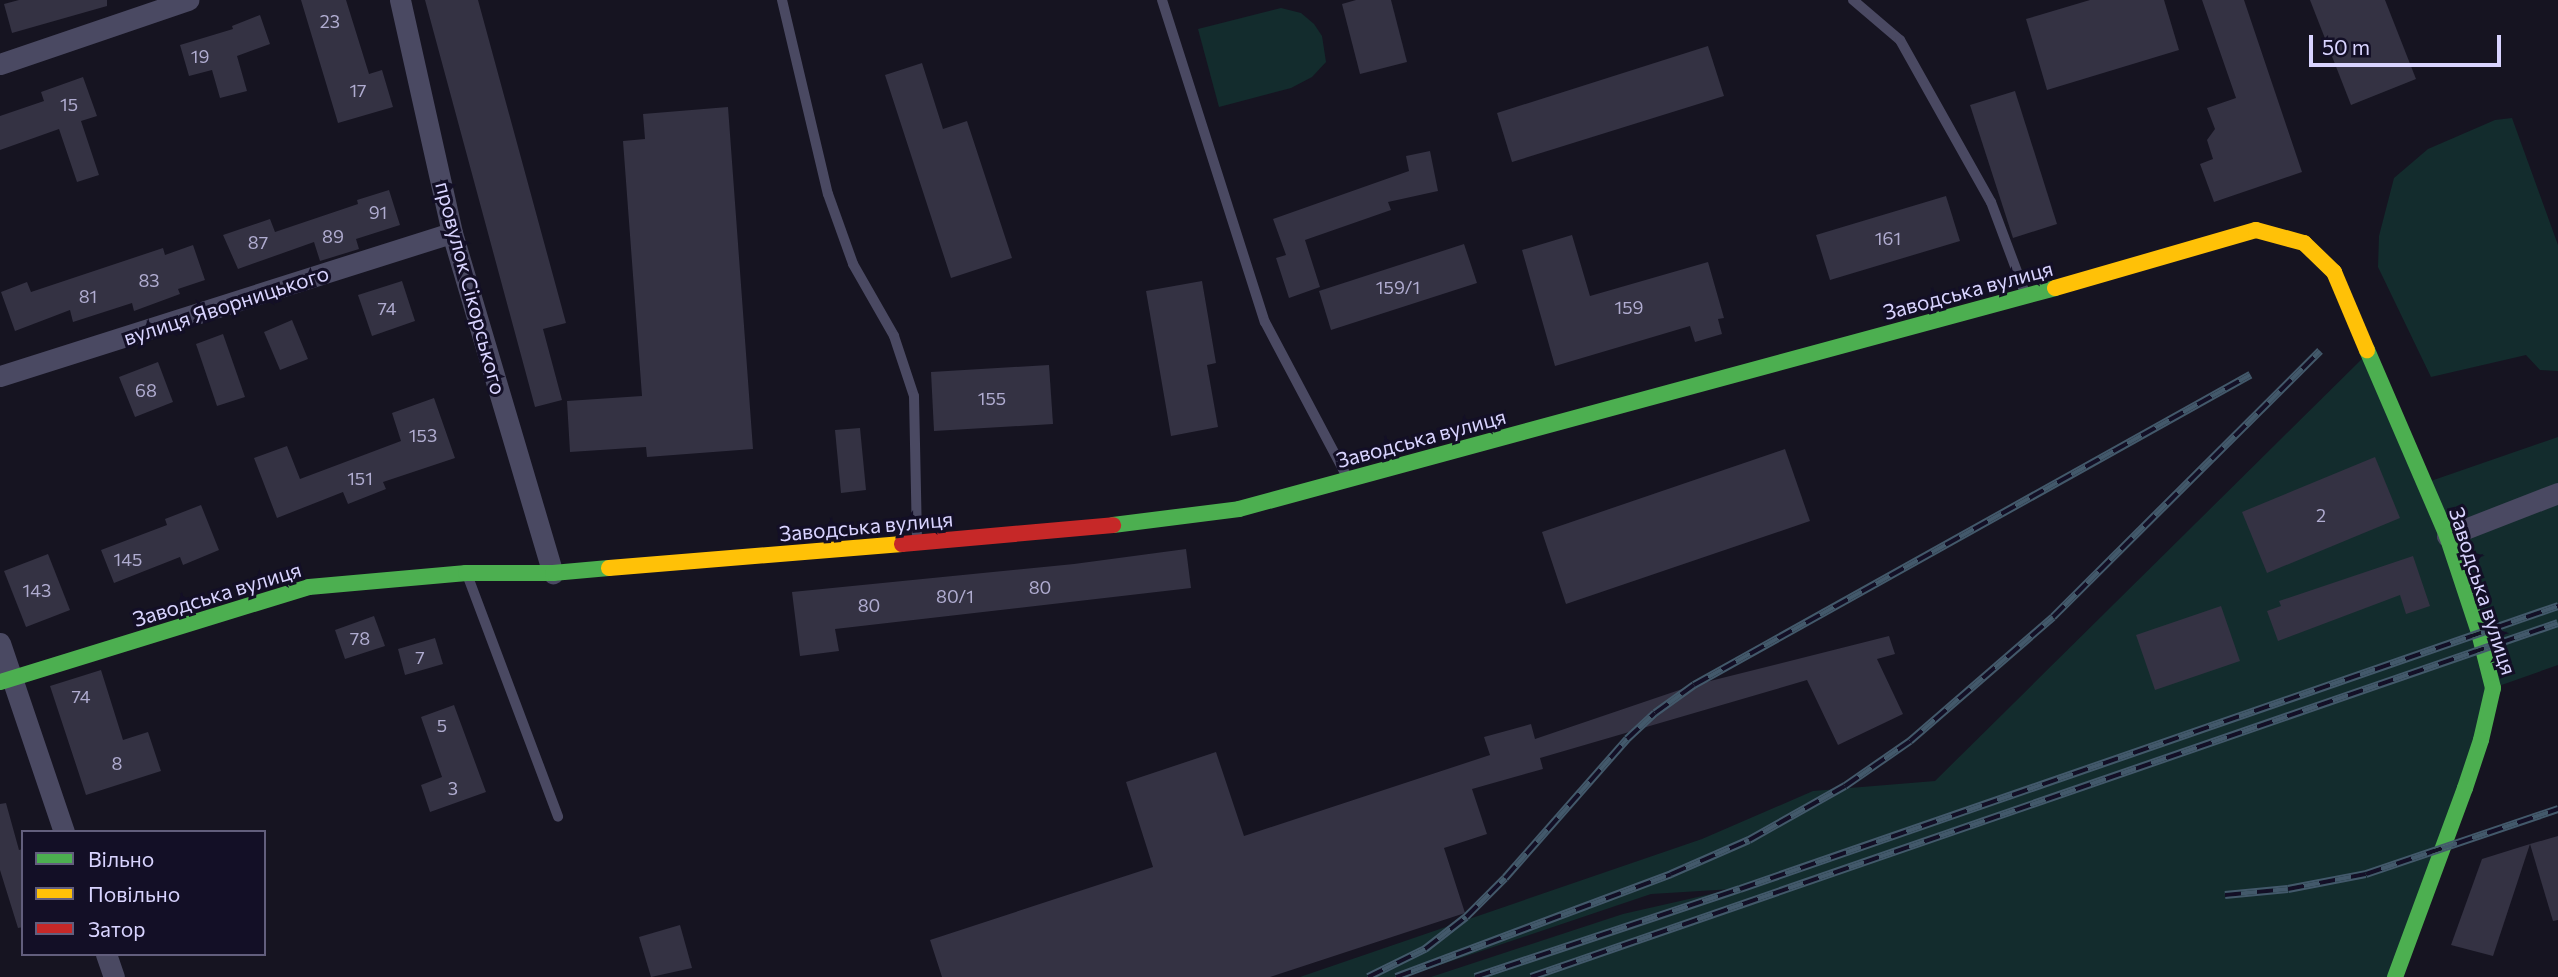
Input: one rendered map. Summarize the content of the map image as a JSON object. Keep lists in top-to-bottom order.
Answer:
{
  "streets": {
    "street": ["провулок Сікорського", "Заводська вулиця", "вулиця Яворницького"]
  },
  "crossings": [
    ["провулок Сікорського", "Заводська вулиця"],
    ["провулок Сікорського", "вулиця Яворницького"]
  ],
  "house_numbers": [
    "23",
    "19",
    "17",
    "15",
    "91",
    "89",
    "161",
    "87",
    "83",
    "159/1",
    "81",
    "159",
    "74",
    "68",
    "155",
    "153",
    "151",
    "2",
    "145",
    "80",
    "143",
    "80/1",
    "80",
    "78",
    "7",
    "74",
    "5",
    "8",
    "3"
  ],
  "legend": ["Вільно", "Повільно", "Затор"],
  "scale_bar": "50 m"
}
